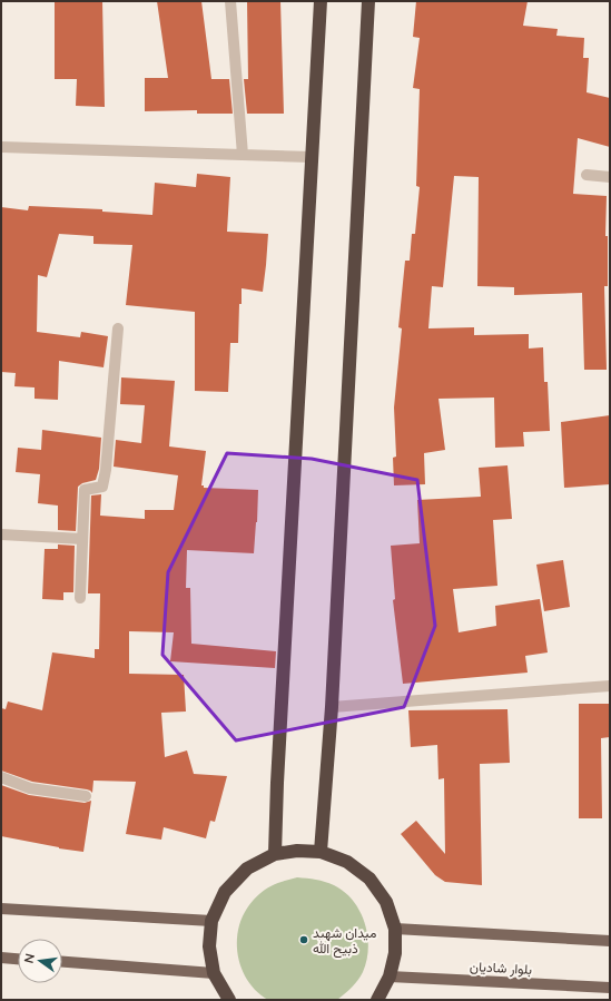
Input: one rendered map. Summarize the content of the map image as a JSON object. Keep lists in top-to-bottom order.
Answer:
{
  "streets": {
    "main road": ["بلوار شادیان"]
  },
  "places": ["میدان شهید ذبیح الله"],
  "north": "left"
}
